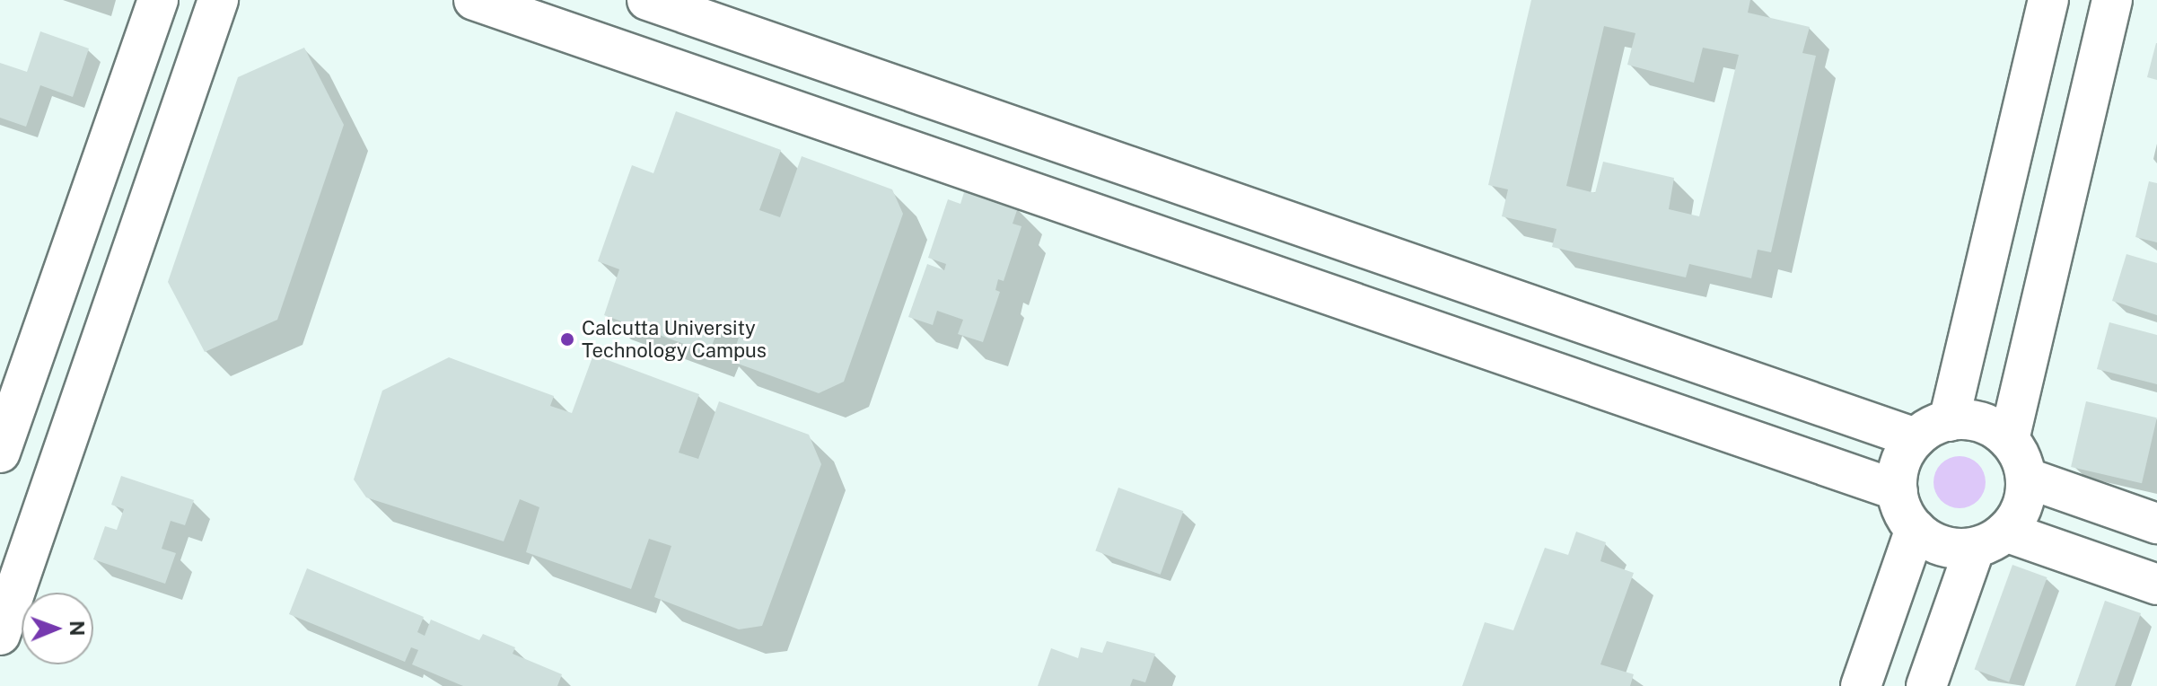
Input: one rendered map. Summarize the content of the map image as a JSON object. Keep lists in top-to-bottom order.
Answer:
{
  "places": ["Calcutta University Technology Campus"],
  "north": "right"
}
